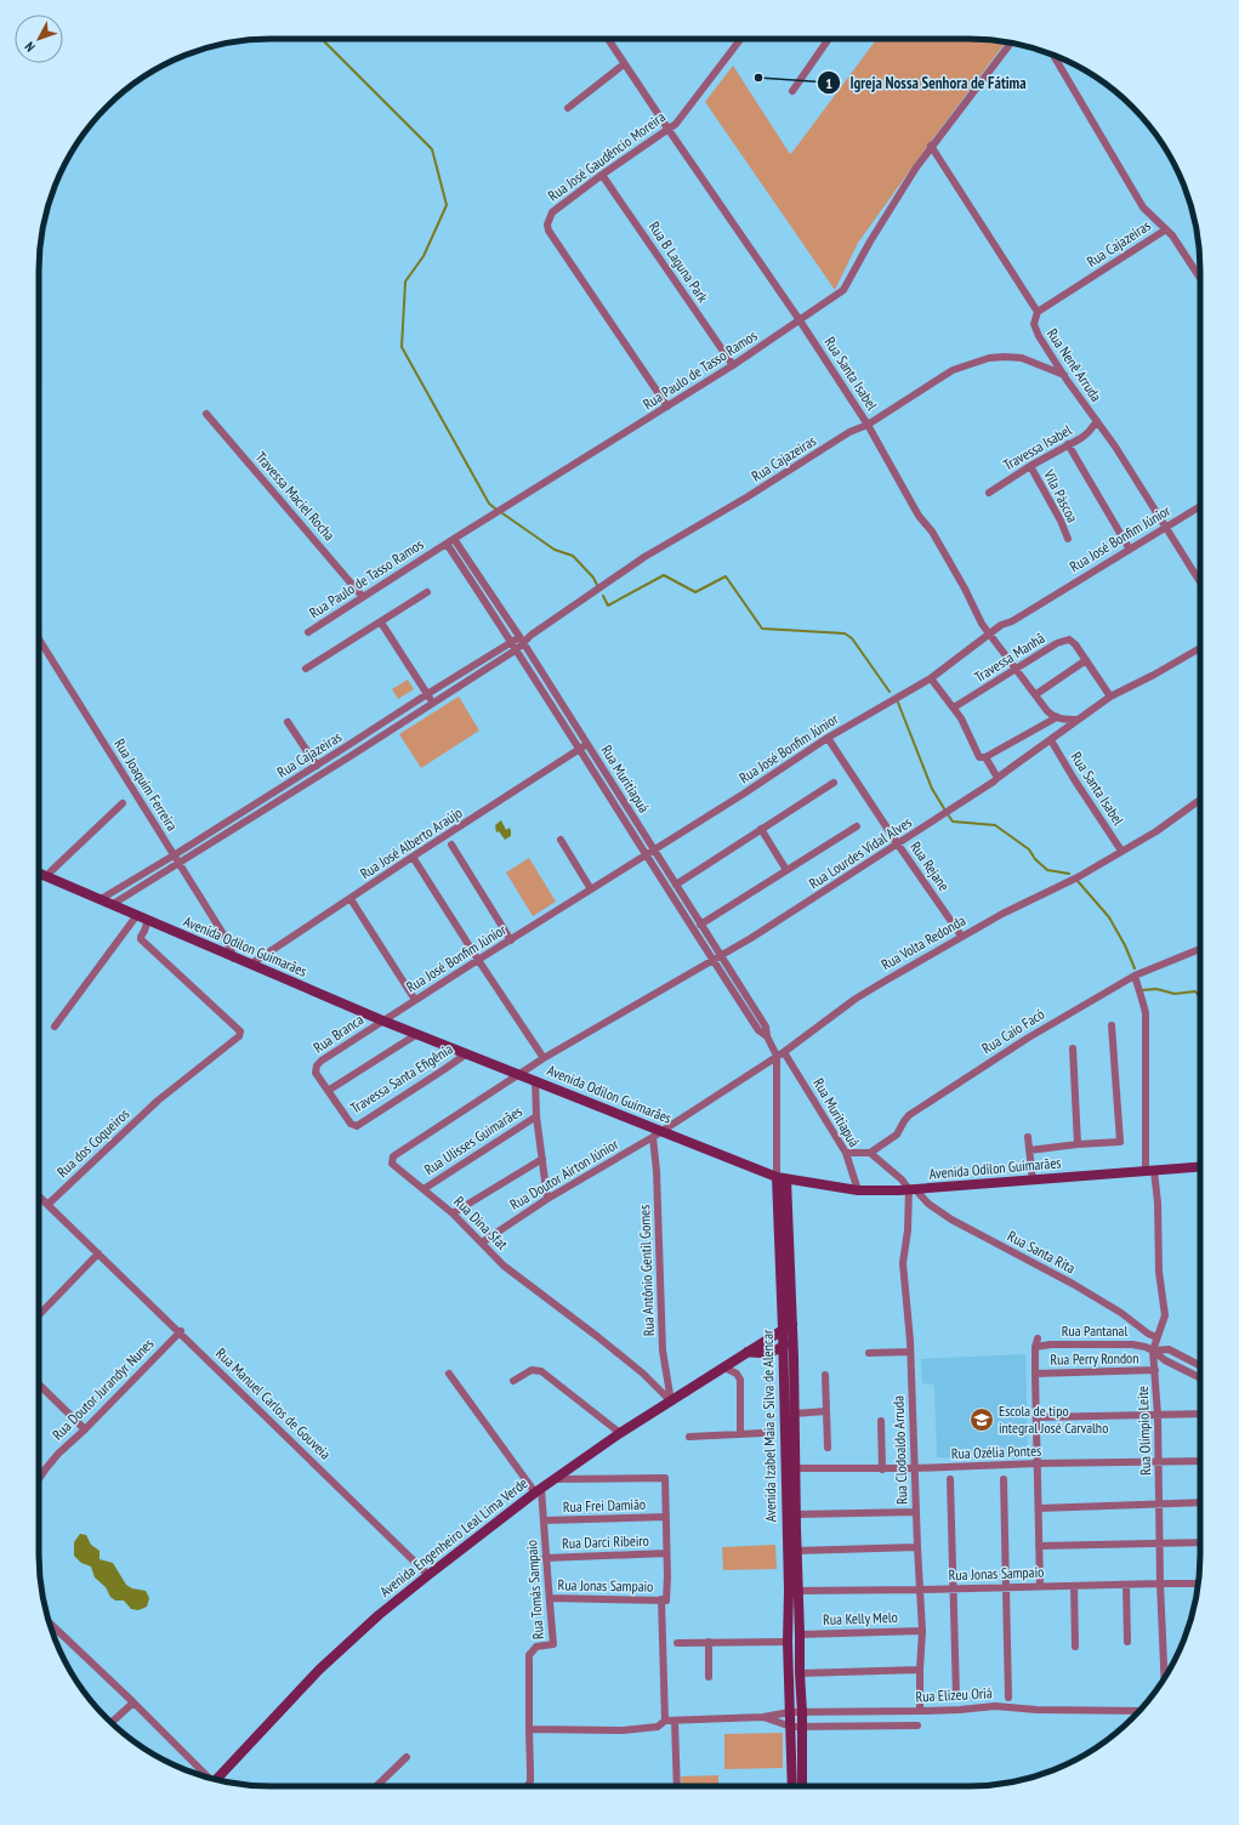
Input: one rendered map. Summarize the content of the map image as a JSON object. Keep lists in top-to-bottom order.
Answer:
{
  "streets": {
    "street": [
      "Rua José Gaudêncio Moreira",
      "Rua Cajazeiras",
      "Rua B Laguna Park",
      "Rua Nenê Arruda",
      "Rua Paulo de Tasso Ramos",
      "Rua Santa Isabel",
      "Travessa Isabel",
      "Travessa Maciel Rocha",
      "Vila Páscoa",
      "Rua José Bonfim Júnior",
      "Travessa Manhã",
      "Rua Muritiapuá",
      "Rua Joaquim Ferreira",
      "Rua José Alberto Araújo",
      "Rua Lourdes Vídal Alves",
      "Rua Rejane",
      "Rua Volta Redonda",
      "Avenida Odilon Guimarães",
      "Rua Caio Facó",
      "Rua Branca",
      "Travessa Santa Efigênia",
      "Rua Ulisses Guimarães",
      "Rua dos Coqueiros",
      "Rua Doutor Airton Júnior",
      "Rua Dina Sfat",
      "Rua Santa Rita",
      "Rua Antônio Gentil Gomes",
      "Rua Pantanal",
      "Rua Perry Rondon",
      "Rua Doutor Jurandyr Nunes",
      "Rua Manuel Carlos de Gouveia",
      "Avenida Izabel Maia e Silva de Alencar",
      "Rua Olímpio Leite",
      "Rua Clodoaldo Arruda",
      "Rua Ozélia Pontes",
      "Rua Frei Damião",
      "Avenida Engenheiro Leal Lima Verde",
      "Rua Darci Ribeiro",
      "Rua Jonas Sampaio",
      "Rua Tomás Sampaio",
      "Rua Kelly Melo",
      "Rua Elizeu Oriá"
    ]
  },
  "crossings": [
    ["Rua José Gaudêncio Moreira", "Rua B Laguna Park"],
    ["Rua José Gaudêncio Moreira", "Rua Paulo de Tasso Ramos"],
    ["Rua José Gaudêncio Moreira", "Rua Santa Isabel"],
    ["Rua Cajazeiras", "Rua Nenê Arruda"],
    ["Rua Cajazeiras", "Rua Santa Isabel"],
    ["Rua Cajazeiras", "Rua Muritiapuá"],
    ["Rua Cajazeiras", "Rua Joaquim Ferreira"],
    ["Rua Cajazeiras", "Avenida Odilon Guimarães"],
    ["Rua B Laguna Park", "Rua Paulo de Tasso Ramos"],
    ["Rua Nenê Arruda", "Rua Paulo de Tasso Ramos"],
    ["Rua Nenê Arruda", "Travessa Isabel"],
    ["Rua Nenê Arruda", "Rua José Bonfim Júnior"],
    ["Rua Paulo de Tasso Ramos", "Rua Santa Isabel"],
    ["Rua Paulo de Tasso Ramos", "Travessa Maciel Rocha"],
    ["Rua Paulo de Tasso Ramos", "Rua Muritiapuá"],
    ["Rua Santa Isabel", "Rua José Bonfim Júnior"],
    ["Rua Santa Isabel", "Travessa Manhã"],
    ["Rua Santa Isabel", "Rua Lourdes Vídal Alves"],
    ["Rua Santa Isabel", "Rua Volta Redonda"],
    ["Travessa Isabel", "Vila Páscoa"],
    ["Rua José Bonfim Júnior", "Rua Muritiapuá"],
    ["Rua José Bonfim Júnior", "Rua Rejane"],
    ["Rua José Bonfim Júnior", "Avenida Odilon Guimarães"],
    ["Rua José Bonfim Júnior", "Rua Branca"],
    ["Travessa Manhã", "Rua Lourdes Vídal Alves"],
    ["Rua Muritiapuá", "Rua José Alberto Araújo"],
    ["Rua Muritiapuá", "Rua Lourdes Vídal Alves"],
    ["Rua Muritiapuá", "Rua Volta Redonda"],
    ["Rua Muritiapuá", "Avenida Odilon Guimarães"],
    ["Rua Muritiapuá", "Rua Caio Facó"],
    ["Rua Muritiapuá", "Rua Santa Rita"],
    ["Rua Muritiapuá", "Avenida Izabel Maia e Silva de Alencar"],
    ["Rua Muritiapuá", "Rua Clodoaldo Arruda"],
    ["Rua Joaquim Ferreira", "Avenida Odilon Guimarães"],
    ["Rua José Alberto Araújo", "Avenida Odilon Guimarães"],
    ["Rua Lourdes Vídal Alves", "Rua Rejane"],
    ["Rua Lourdes Vídal Alves", "Avenida Odilon Guimarães"],
    ["Rua Lourdes Vídal Alves", "Rua Dina Sfat"],
    ["Rua Rejane", "Rua Volta Redonda"],
    ["Rua Volta Redonda", "Avenida Odilon Guimarães"],
    ["Rua Volta Redonda", "Rua Doutor Airton Júnior"],
    ["Rua Volta Redonda", "Rua Antônio Gentil Gomes"],
    ["Rua Volta Redonda", "Avenida Izabel Maia e Silva de Alencar"],
    ["Avenida Odilon Guimarães", "Rua Branca"],
    ["Avenida Odilon Guimarães", "Travessa Santa Efigênia"],
    ["Avenida Odilon Guimarães", "Rua dos Coqueiros"],
    ["Avenida Odilon Guimarães", "Rua Doutor Airton Júnior"],
    ["Avenida Odilon Guimarães", "Rua Dina Sfat"],
    ["Avenida Odilon Guimarães", "Rua Santa Rita"],
    ["Avenida Odilon Guimarães", "Rua Antônio Gentil Gomes"],
    ["Avenida Odilon Guimarães", "Avenida Izabel Maia e Silva de Alencar"],
    ["Avenida Odilon Guimarães", "Rua Olímpio Leite"],
    ["Avenida Odilon Guimarães", "Rua Clodoaldo Arruda"],
    ["Rua Caio Facó", "Rua Olímpio Leite"],
    ["Rua Branca", "Travessa Santa Efigênia"],
    ["Rua Ulisses Guimarães", "Rua Dina Sfat"],
    ["Rua dos Coqueiros", "Rua Manuel Carlos de Gouveia"],
    ["Rua Doutor Airton Júnior", "Rua Dina Sfat"],
    ["Rua Doutor Airton Júnior", "Rua Antônio Gentil Gomes"],
    ["Rua Dina Sfat", "Rua Antônio Gentil Gomes"],
    ["Rua Dina Sfat", "Avenida Engenheiro Leal Lima Verde"],
    ["Rua Santa Rita", "Rua Olímpio Leite"],
    ["Rua Santa Rita", "Rua Clodoaldo Arruda"],
    ["Rua Antônio Gentil Gomes", "Avenida Engenheiro Leal Lima Verde"],
    ["Rua Pantanal", "Rua Olímpio Leite"],
    ["Rua Perry Rondon", "Rua Olímpio Leite"],
    ["Rua Doutor Jurandyr Nunes", "Rua Manuel Carlos de Gouveia"],
    ["Rua Manuel Carlos de Gouveia", "Avenida Engenheiro Leal Lima Verde"],
    ["Avenida Izabel Maia e Silva de Alencar", "Rua Ozélia Pontes"],
    ["Avenida Izabel Maia e Silva de Alencar", "Avenida Engenheiro Leal Lima Verde"],
    ["Avenida Izabel Maia e Silva de Alencar", "Rua Jonas Sampaio"],
    ["Avenida Izabel Maia e Silva de Alencar", "Rua Kelly Melo"],
    ["Avenida Izabel Maia e Silva de Alencar", "Rua Elizeu Oriá"],
    ["Rua Olímpio Leite", "Rua Ozélia Pontes"],
    ["Rua Olímpio Leite", "Rua Jonas Sampaio"],
    ["Rua Clodoaldo Arruda", "Rua Ozélia Pontes"],
    ["Rua Clodoaldo Arruda", "Rua Jonas Sampaio"],
    ["Rua Clodoaldo Arruda", "Rua Kelly Melo"],
    ["Rua Clodoaldo Arruda", "Rua Elizeu Oriá"],
    ["Rua Frei Damião", "Rua Tomás Sampaio"],
    ["Avenida Engenheiro Leal Lima Verde", "Rua Tomás Sampaio"],
    ["Rua Darci Ribeiro", "Rua Tomás Sampaio"],
    ["Rua Jonas Sampaio", "Rua Tomás Sampaio"],
    ["Rua Tomás Sampaio", "Rua Elizeu Oriá"]
  ],
  "places": {
    "other": ["Igreja Nossa Senhora de Fátima"],
    "school or university": ["Escola de tipo integral José Carvalho"]
  },
  "north": "bottom left"
}
